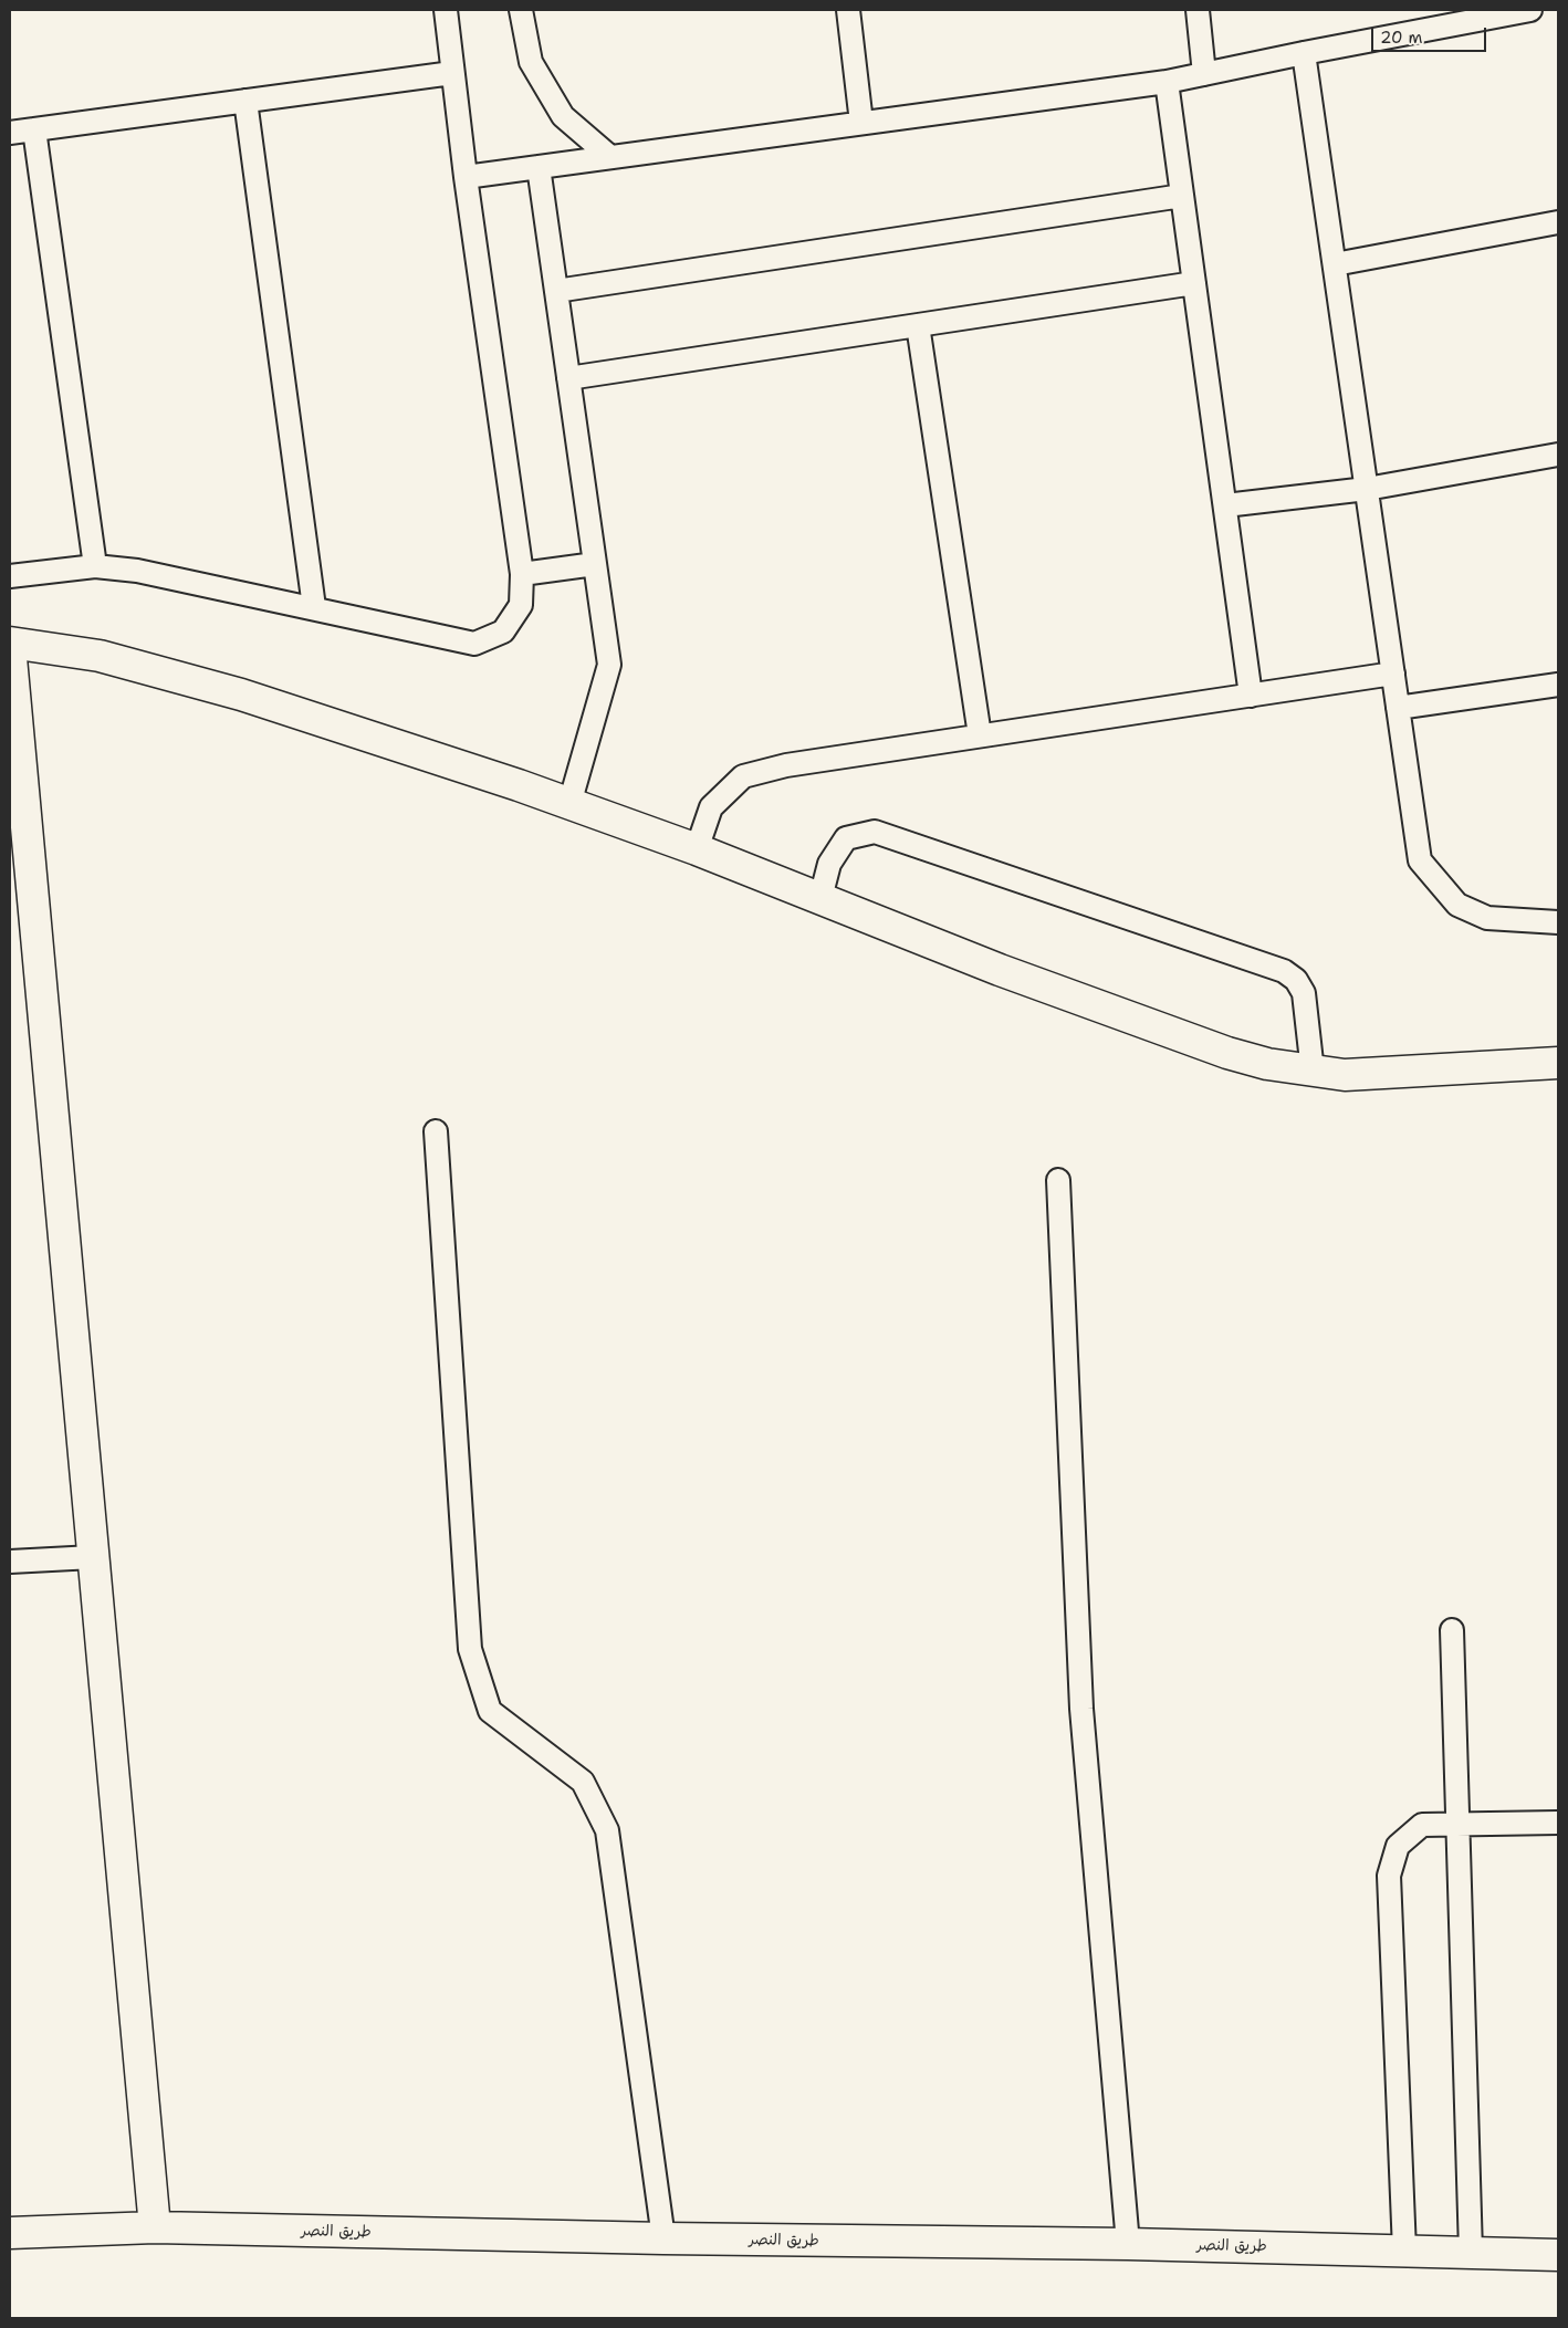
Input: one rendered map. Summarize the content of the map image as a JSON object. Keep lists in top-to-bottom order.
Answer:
{
  "streets": {
    "main road": ["طريق النصر"]
  },
  "scale_bar": "20 m"
}
